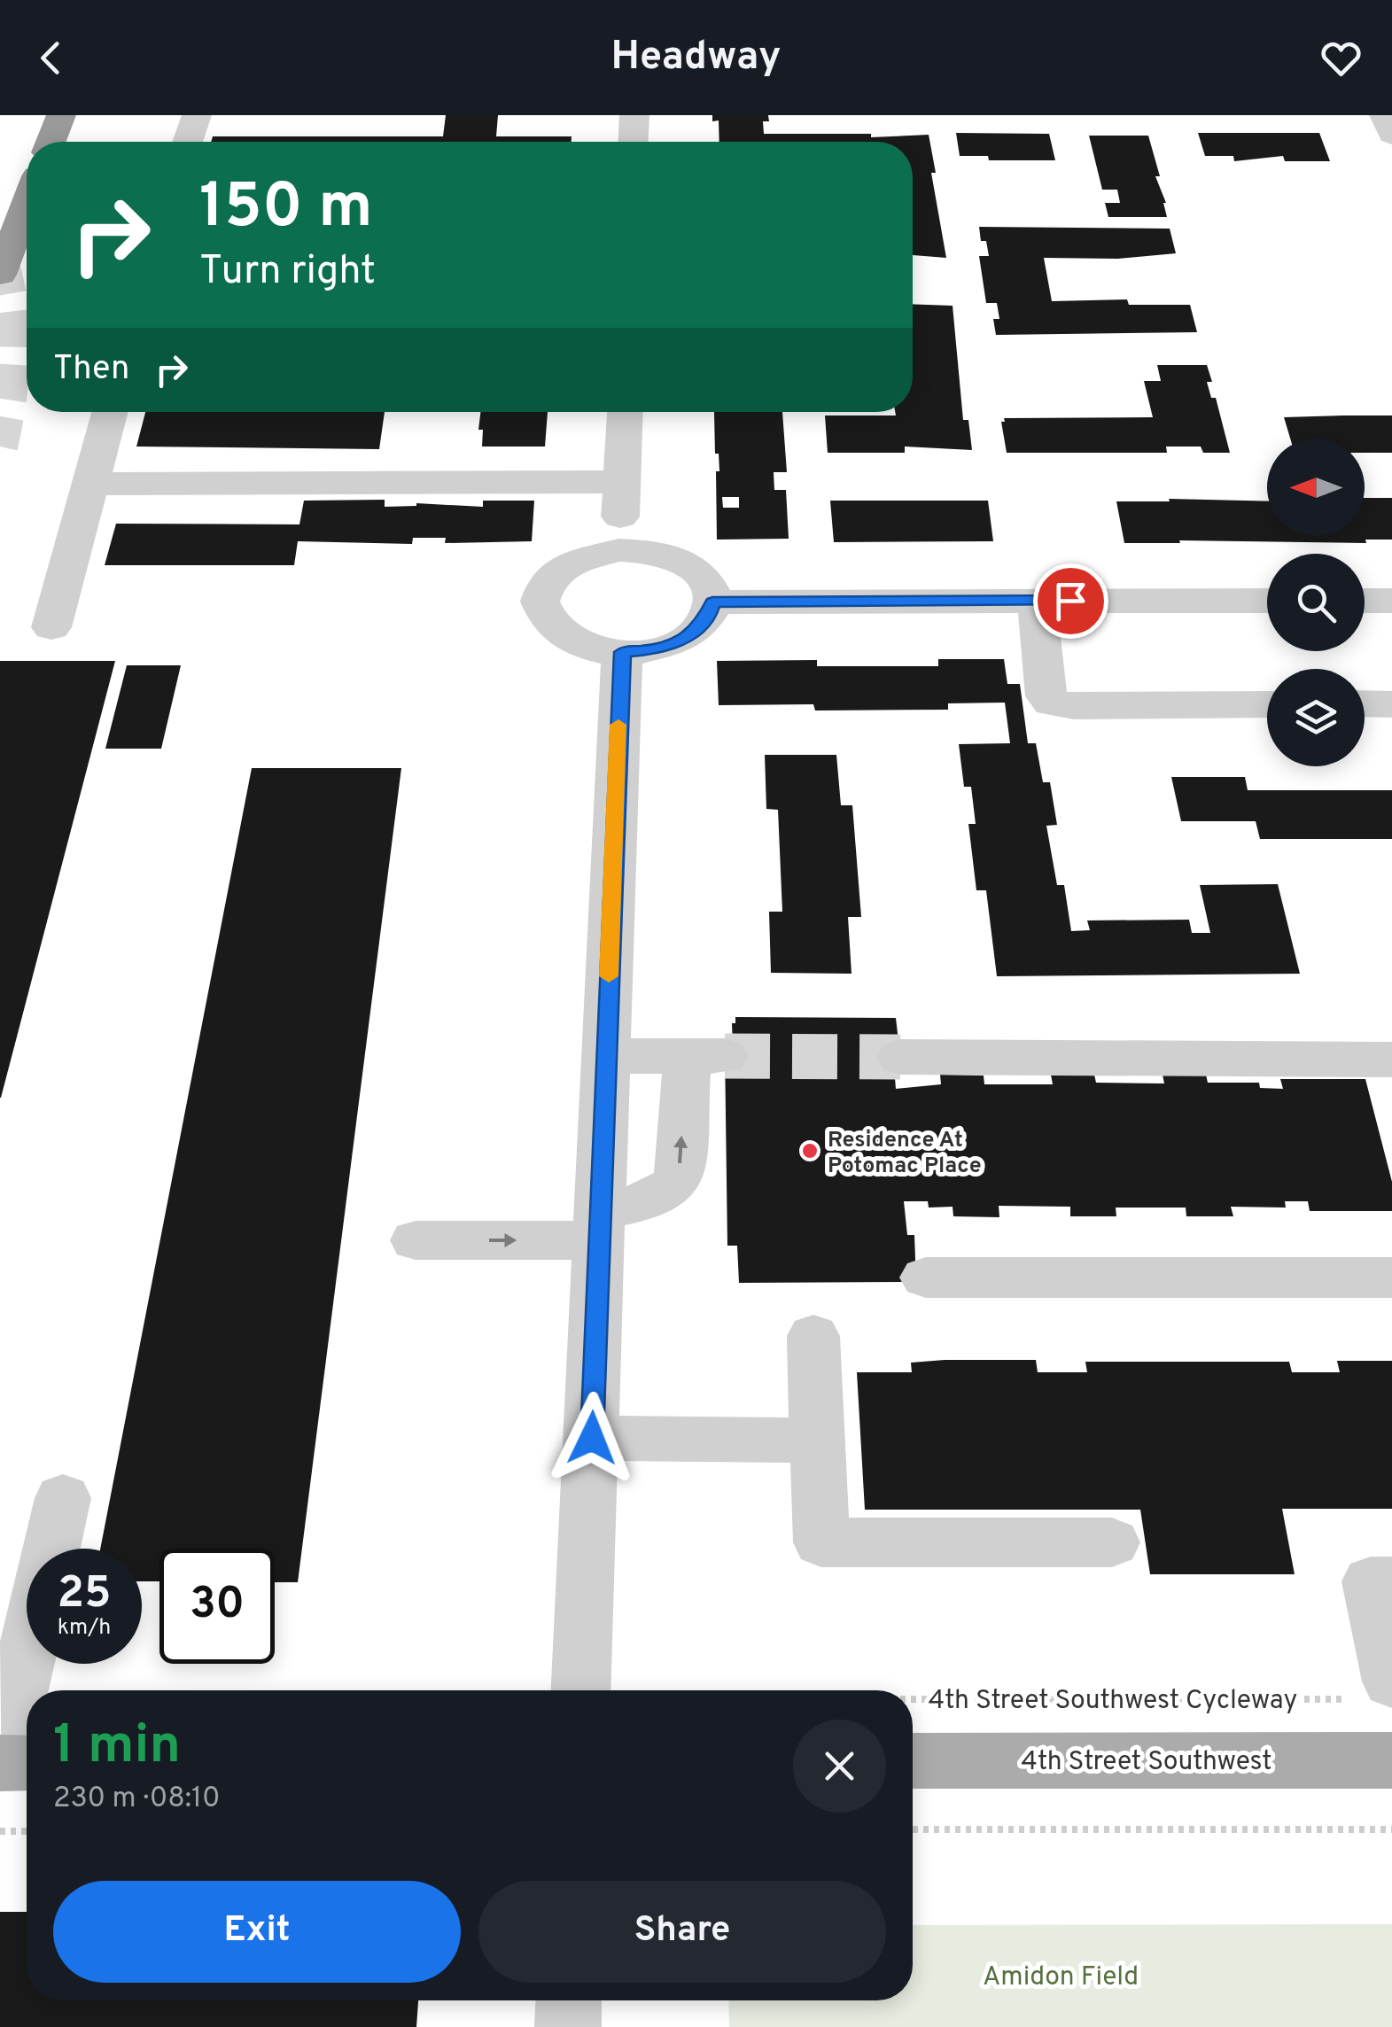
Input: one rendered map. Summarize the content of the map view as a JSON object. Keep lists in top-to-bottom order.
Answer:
{
  "streets": {
    "main road": ["4th Street Southwest"],
    "path": ["4th Street Southwest Cycleway"]
  },
  "parks": ["Amidon Field"],
  "places": ["Residence At Potomac Place"],
  "north": "left",
  "page": {
    "header": "Headway",
    "turn": ["150 m", "Turn right"],
    "then": "Then",
    "speed": "25 km/h",
    "limit": "30",
    "heading": ["1 min", "230 m · 08:10"],
    "buttons": ["Exit", "Share"]
  }
}
